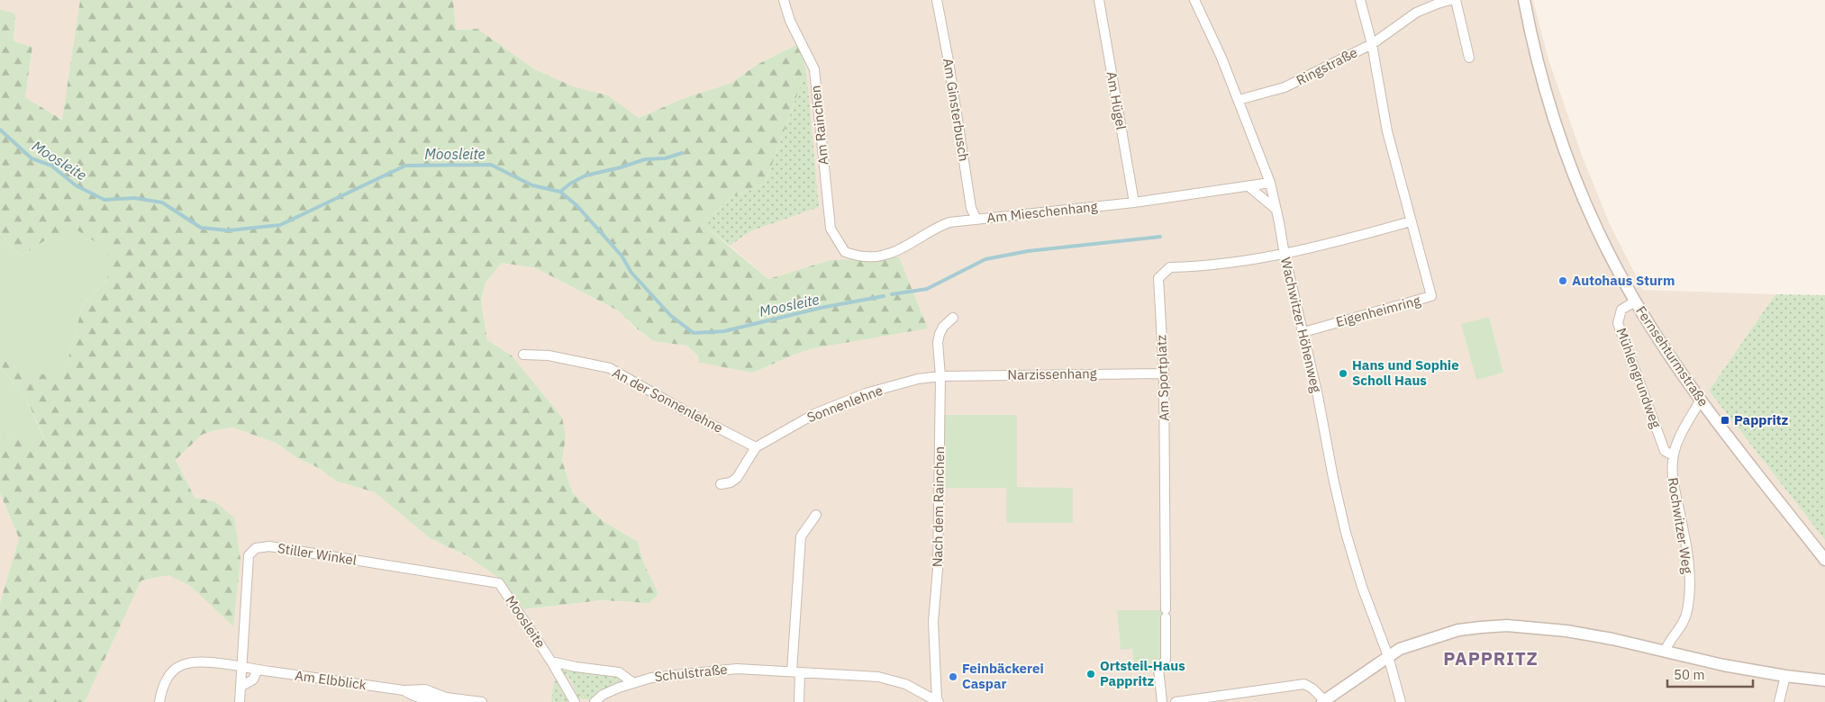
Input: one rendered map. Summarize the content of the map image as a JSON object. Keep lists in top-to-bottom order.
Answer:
{
  "streets": {
    "street": [
      "Ringstraße",
      "Am Hügel",
      "Am Ginsterbusch",
      "Am Rainchen",
      "Am Mieschenhang",
      "Eigenheimring",
      "Wachwitzer Höhenweg",
      "Fernsehturmstraße",
      "Narzissenhang",
      "Am Sportplatz",
      "Mühlengrundweg",
      "An der Sonnenlehne",
      "Sonnenlehne",
      "Nach dem Rainchen",
      "Rochwitzer Weg",
      "Stiller Winkel",
      "Moosleite",
      "Schulstraße",
      "Am Elbblick"
    ]
  },
  "crossings": [
    ["Ringstraße", "Eigenheimring"],
    ["Ringstraße", "Wachwitzer Höhenweg"],
    ["Am Hügel", "Am Mieschenhang"],
    ["Am Ginsterbusch", "Am Mieschenhang"],
    ["Am Rainchen", "Am Mieschenhang"],
    ["Am Mieschenhang", "Wachwitzer Höhenweg"],
    ["Eigenheimring", "Wachwitzer Höhenweg"],
    ["Wachwitzer Höhenweg", "Am Sportplatz"],
    ["Fernsehturmstraße", "Mühlengrundweg"],
    ["Fernsehturmstraße", "Rochwitzer Weg"],
    ["Narzissenhang", "Am Sportplatz"],
    ["Narzissenhang", "Sonnenlehne"],
    ["Narzissenhang", "Nach dem Rainchen"],
    ["Mühlengrundweg", "Rochwitzer Weg"],
    ["An der Sonnenlehne", "Sonnenlehne"],
    ["Sonnenlehne", "Nach dem Rainchen"],
    ["Nach dem Rainchen", "Schulstraße"],
    ["Stiller Winkel", "Moosleite"],
    ["Stiller Winkel", "Am Elbblick"],
    ["Moosleite", "Schulstraße"]
  ],
  "districts": ["PAPPRITZ"],
  "water": ["Moosleite"],
  "places": {
    "other": [
      "Autohaus Sturm",
      "Hans und Sophie Scholl Haus",
      "Ortsteil-Haus Pappritz",
      "Feinbäckerei Caspar"
    ],
    "transit": ["Pappritz"]
  },
  "scale_bar": "50 m"
}
